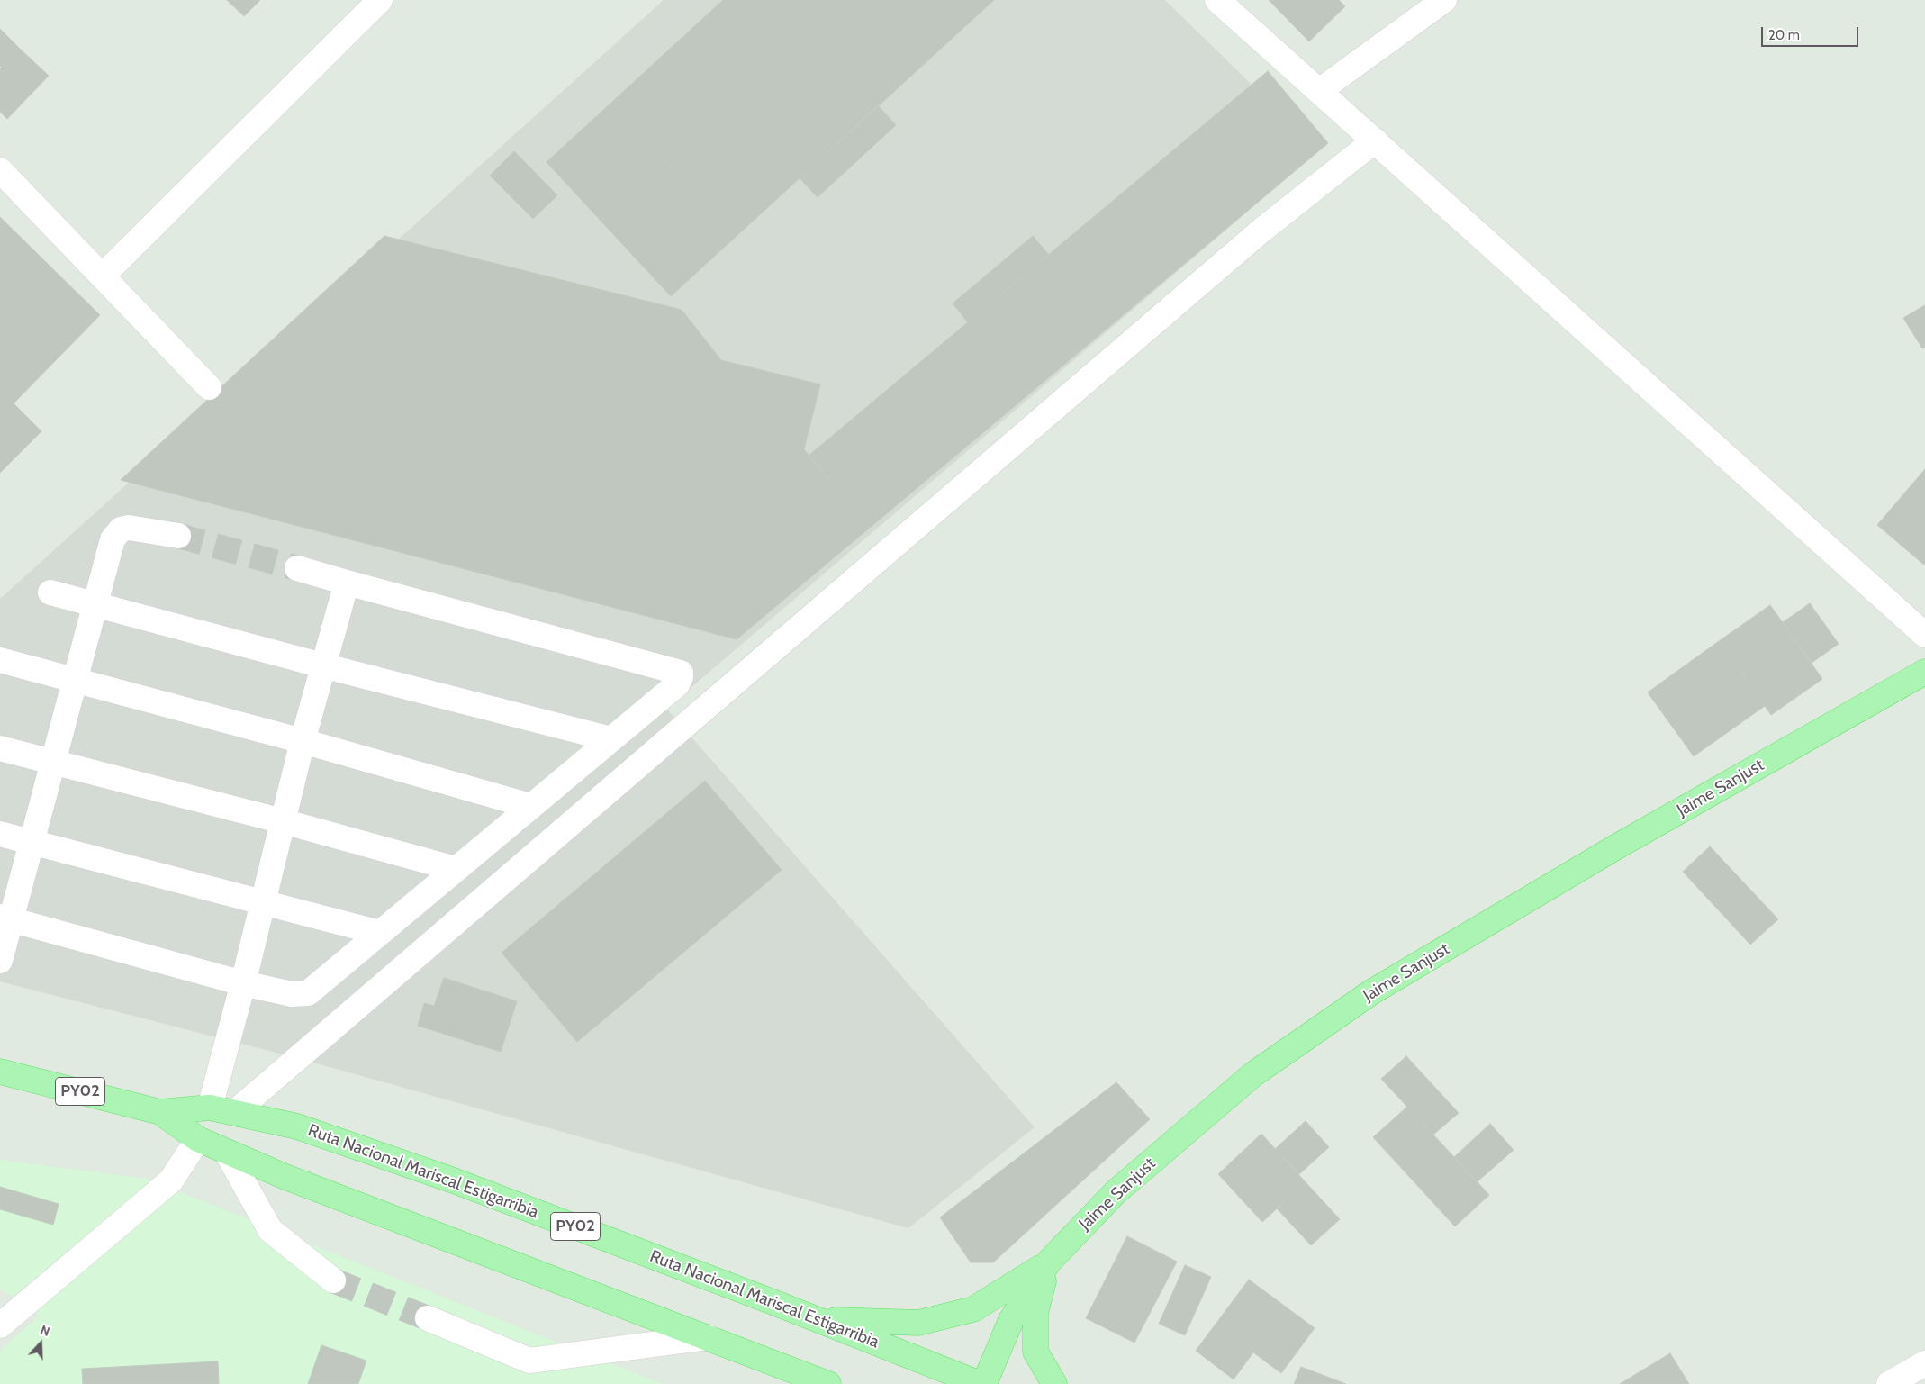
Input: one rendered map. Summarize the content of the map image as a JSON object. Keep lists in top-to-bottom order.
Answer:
{
  "streets": {
    "main road": ["Jaime Sanjust", "PY02", "Ruta Nacional Mariscal Estigarribia"]
  },
  "scale_bar": "20 m",
  "north": "top"
}
